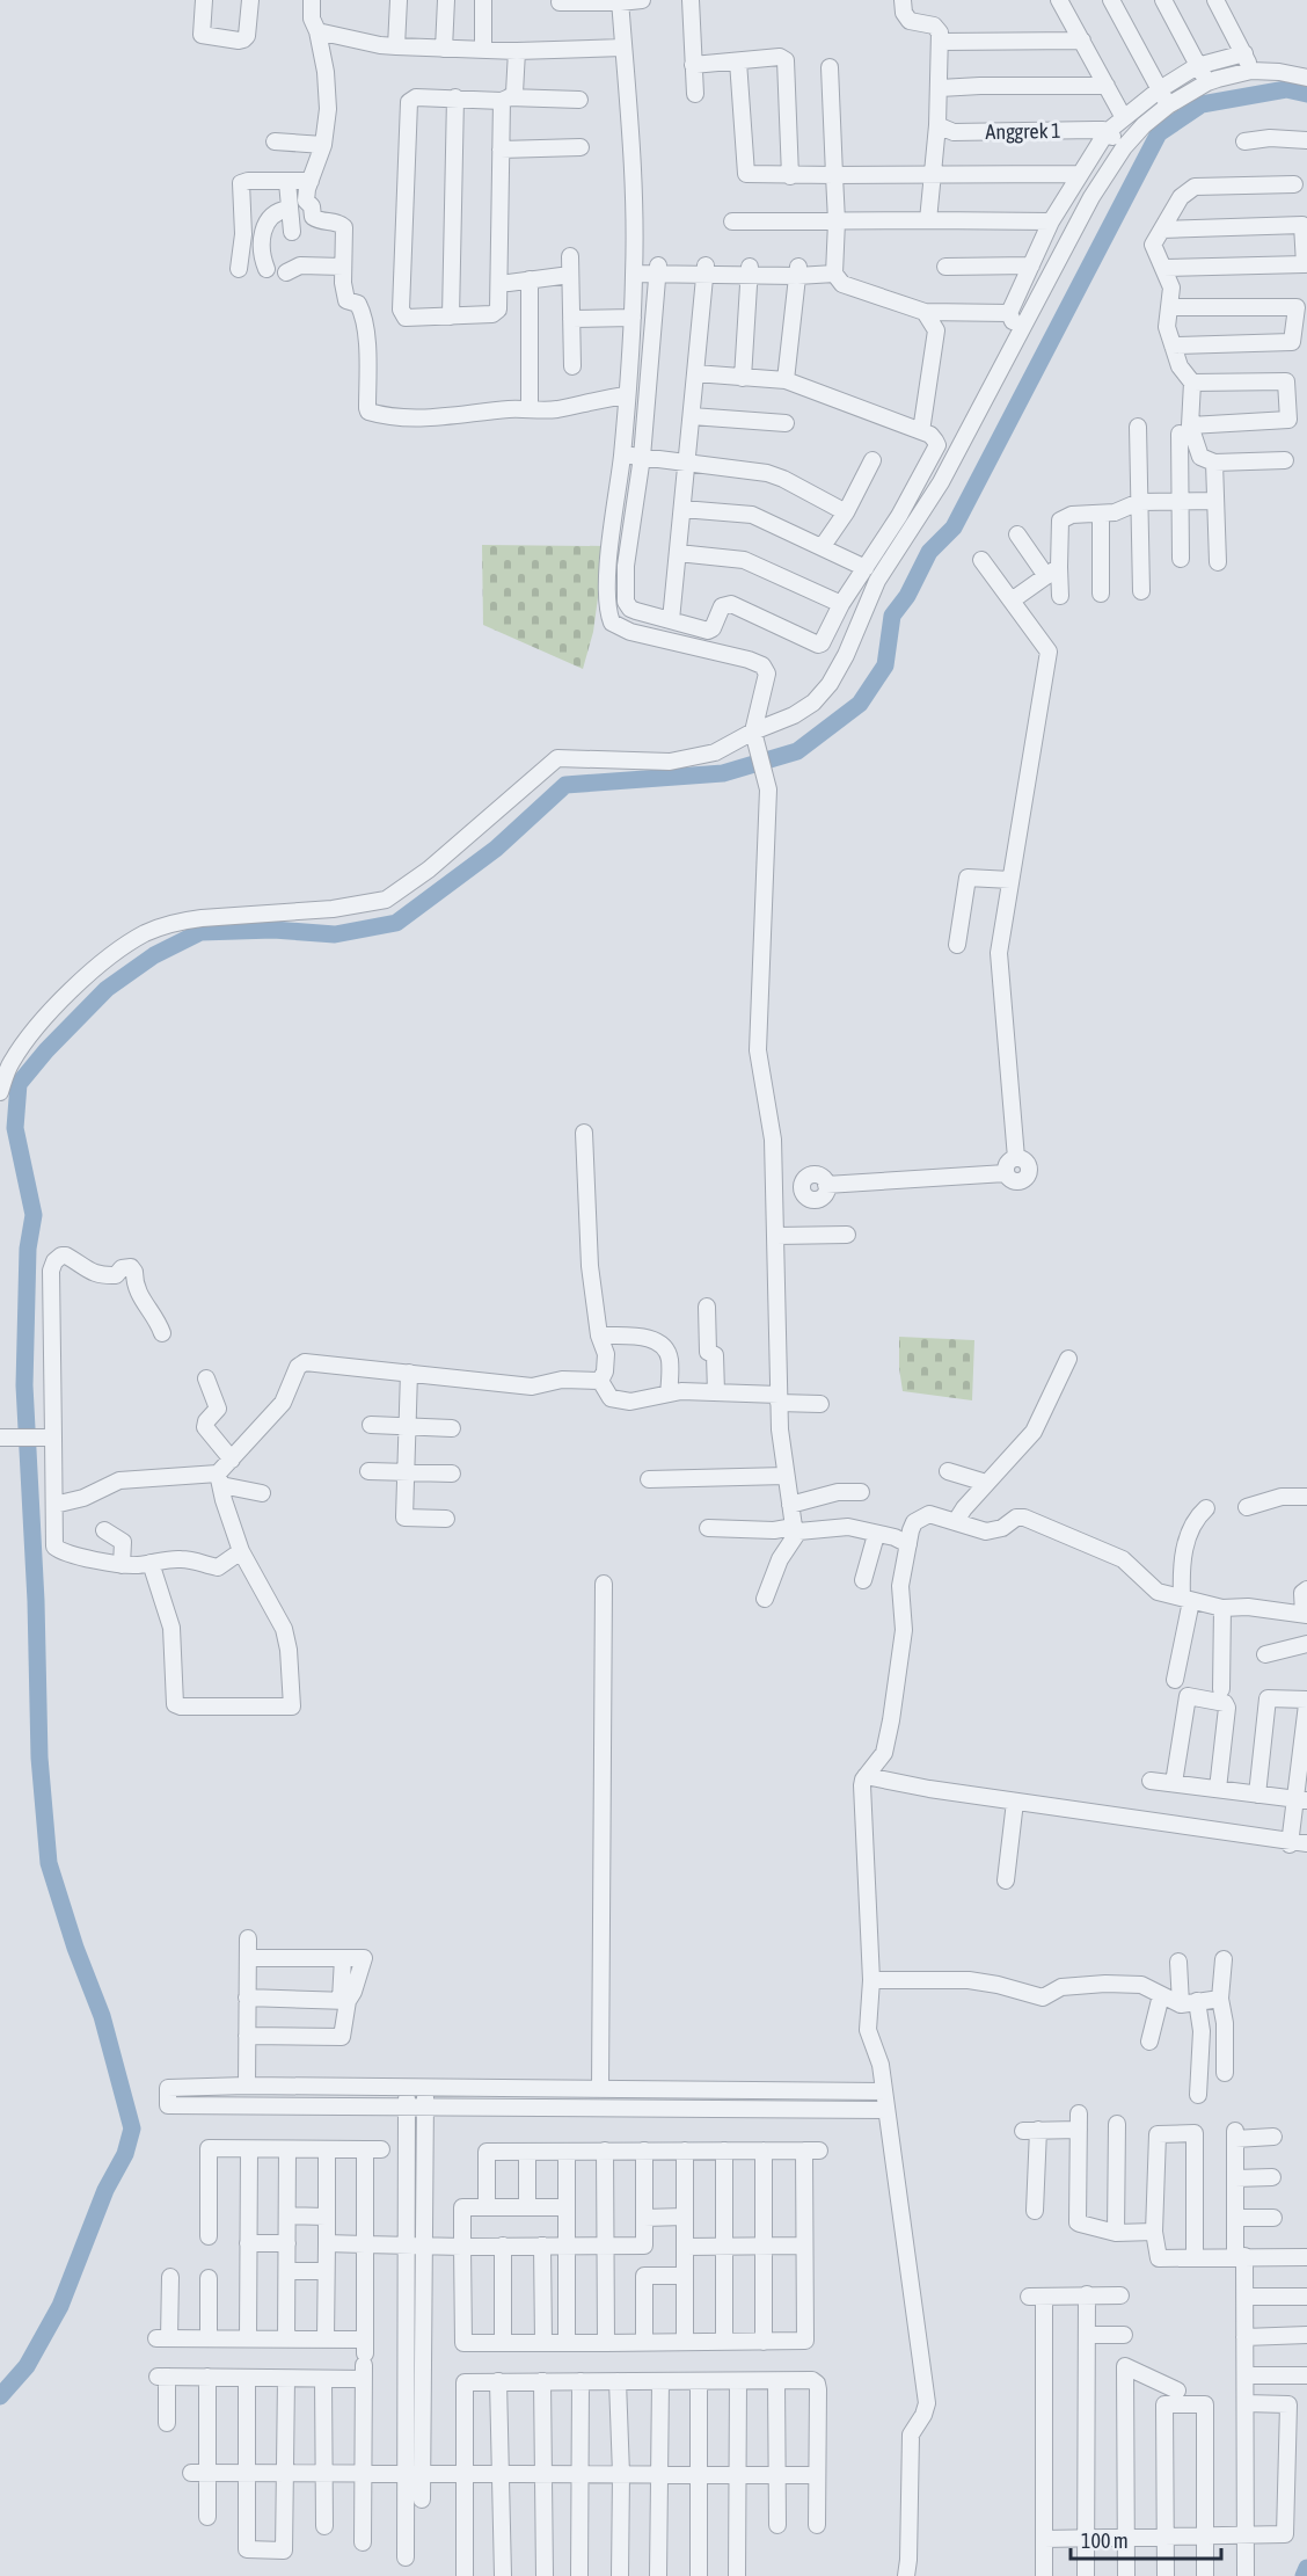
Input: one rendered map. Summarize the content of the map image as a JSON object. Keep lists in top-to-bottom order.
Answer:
{
  "streets": {
    "street": ["Anggrek 1"]
  },
  "scale_bar": "100 m"
}
